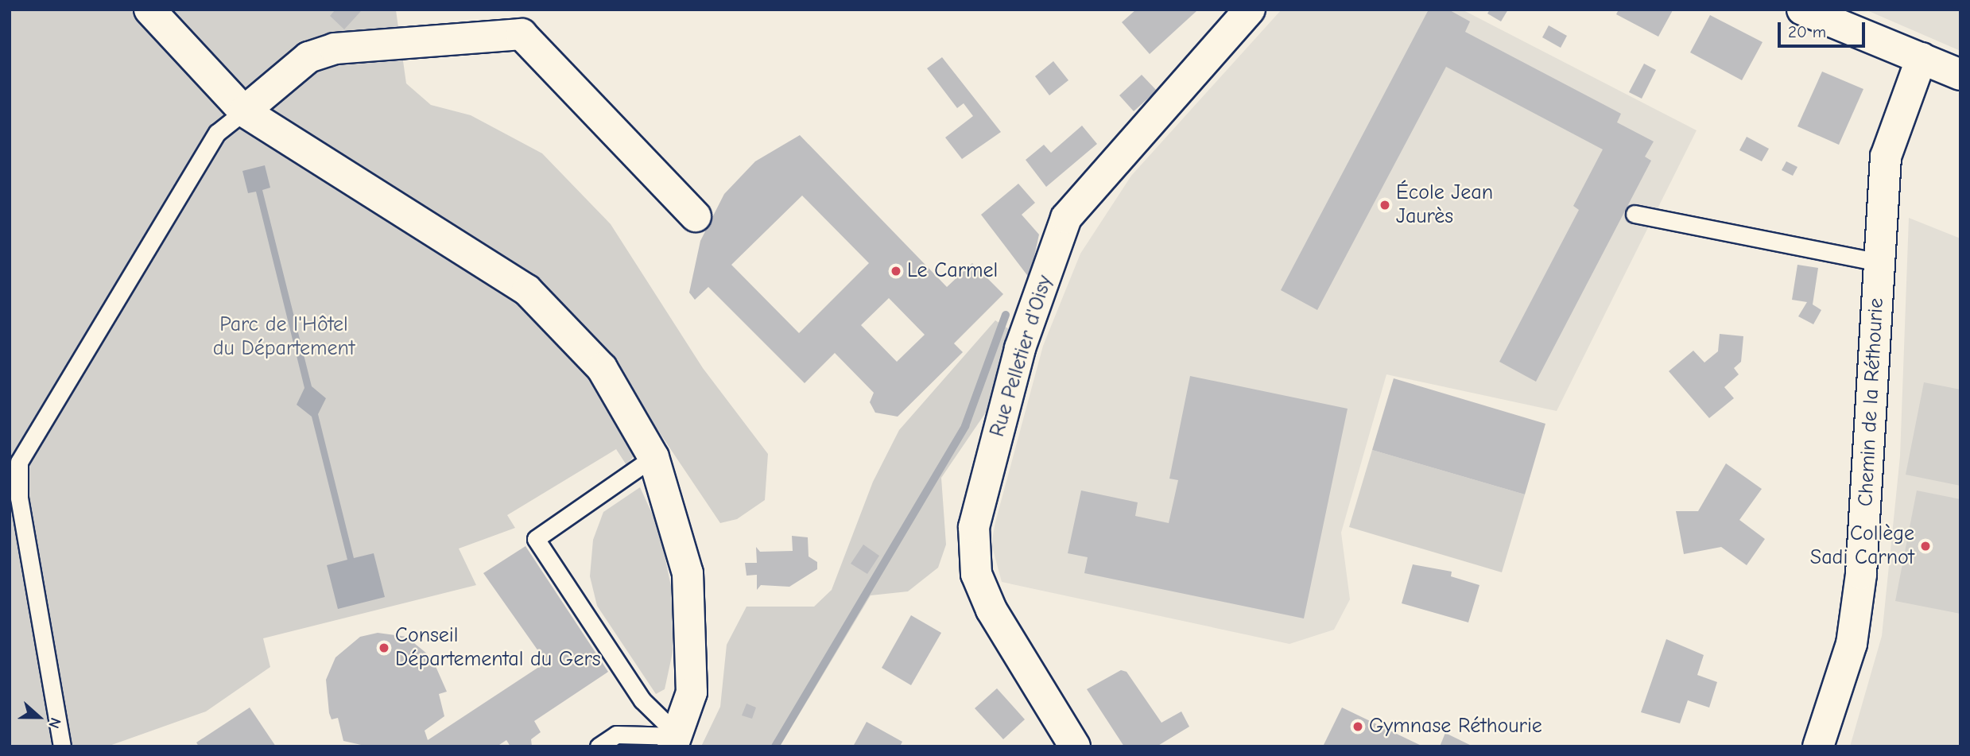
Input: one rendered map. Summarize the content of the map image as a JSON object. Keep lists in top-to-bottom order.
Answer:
{
  "streets": {
    "street": ["Rue Pelletier d'Oisy", "Chemin de la Réthourie"]
  },
  "parks": ["Parc de l'Hôtel du Département"],
  "places": [
    "École Jean Jaurès",
    "Le Carmel",
    "Collège Sadi Carnot",
    "Conseil Départemental du Gers",
    "Gymnase Réthourie"
  ],
  "scale_bar": "20 m",
  "north": "right"
}
